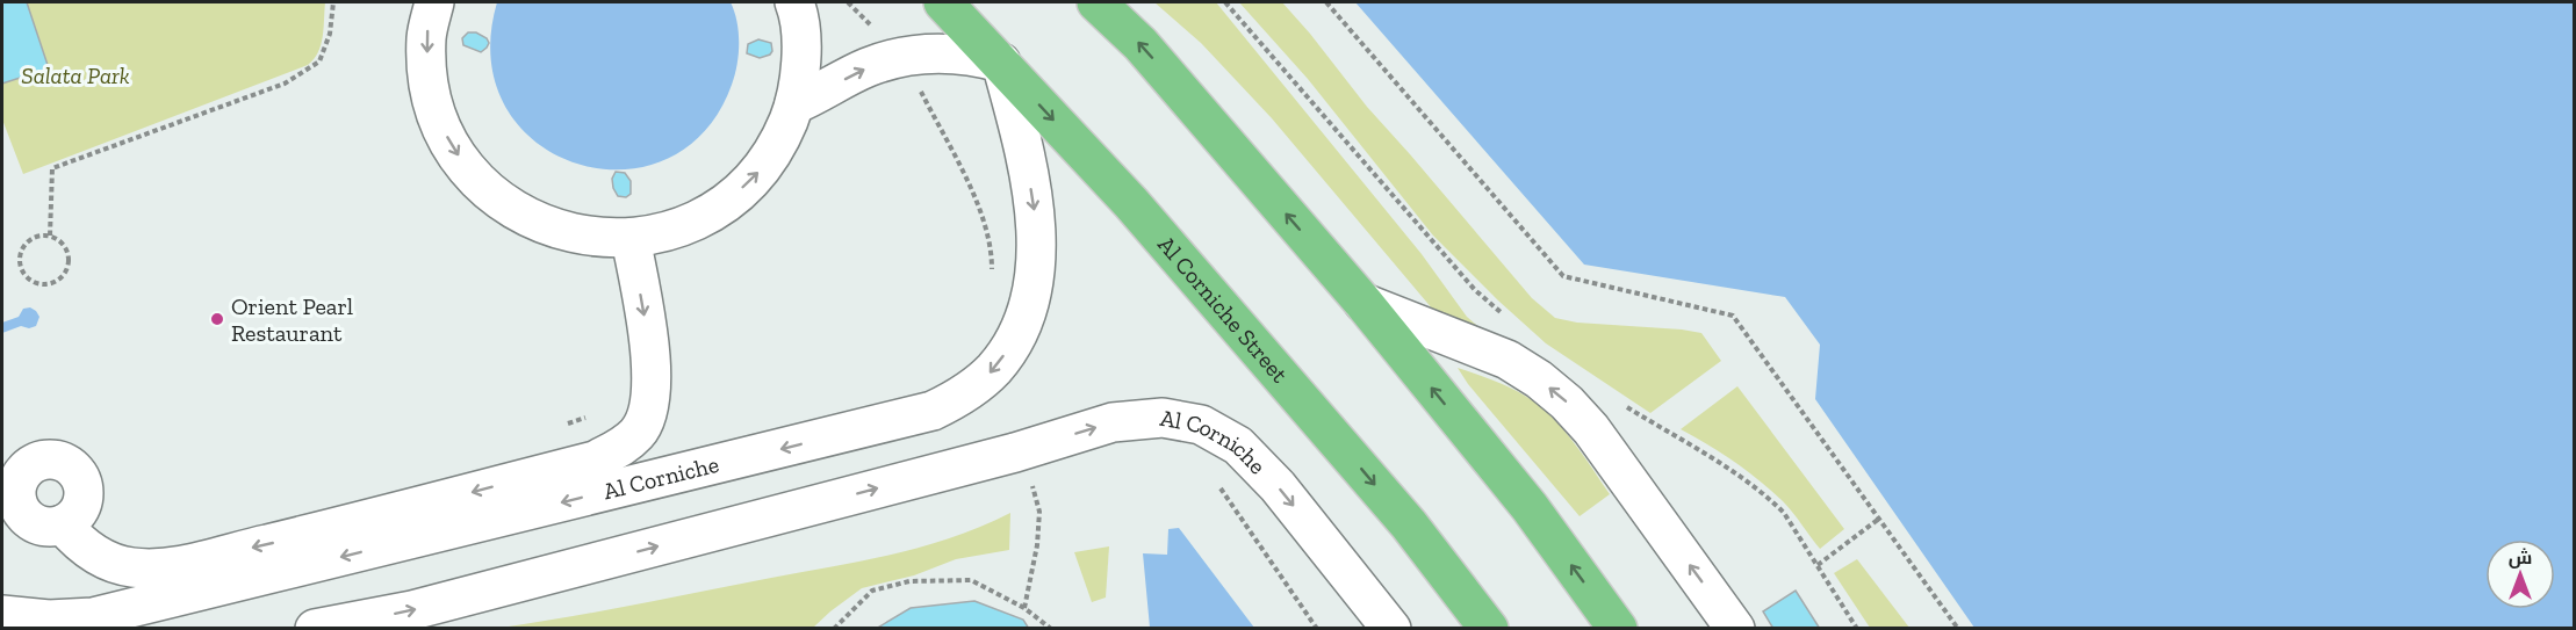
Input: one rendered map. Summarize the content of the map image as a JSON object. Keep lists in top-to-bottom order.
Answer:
{
  "streets": {
    "highway": ["Al Corniche Street"],
    "street": ["Al Corniche"]
  },
  "crossings": [
    ["Al Corniche Street", "Al Corniche"]
  ],
  "parks": ["Salata Park"],
  "places": ["Orient Pearl Restaurant"],
  "north": "top"
}
